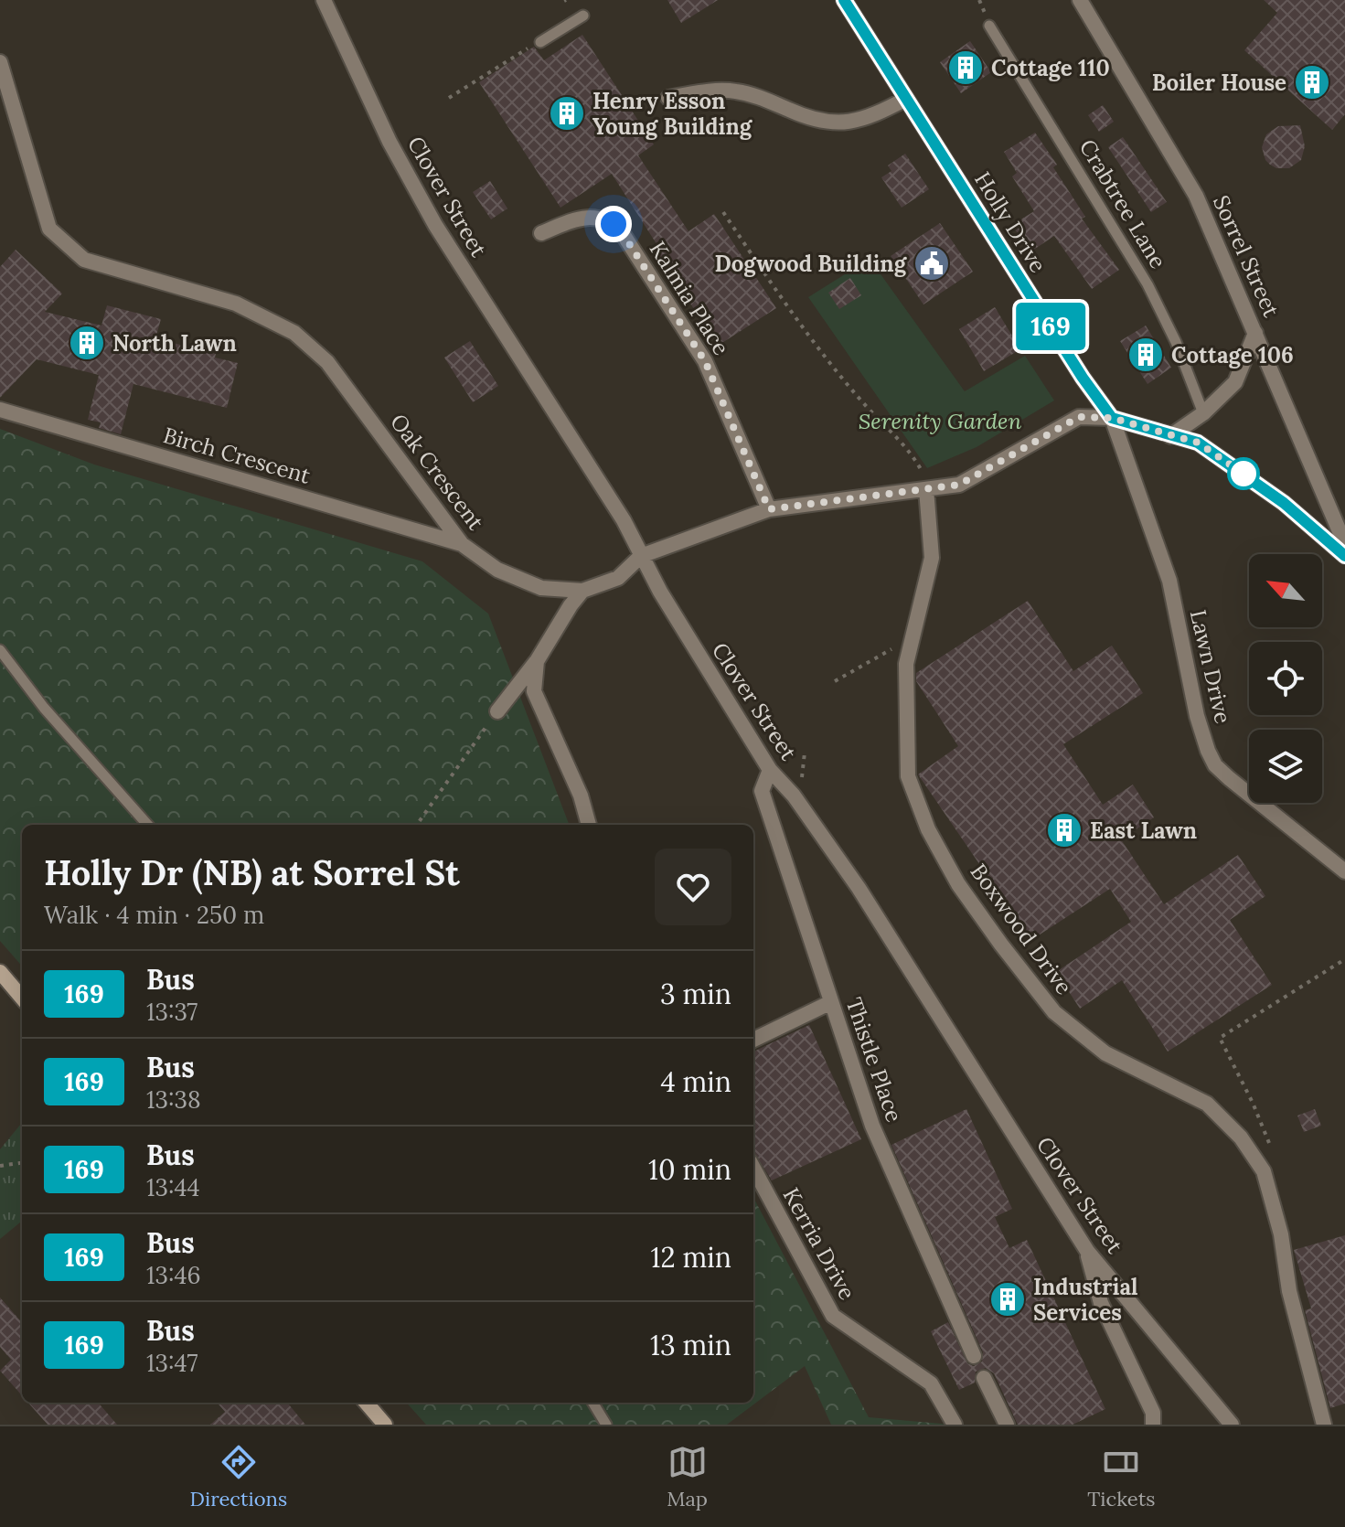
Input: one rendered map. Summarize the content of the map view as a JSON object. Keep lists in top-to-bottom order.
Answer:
{
  "streets": {
    "street": [
      "Clover Street",
      "Holly Drive",
      "Sorrel Street",
      "Kalmia Place",
      "Birch Crescent",
      "Oak Crescent",
      "Lawn Drive",
      "Boxwood Drive",
      "Thistle Place",
      "Kerria Drive"
    ],
    "lane": ["Crabtree Lane"]
  },
  "crossings": [
    ["Clover Street", "Oak Crescent"],
    ["Clover Street", "Thistle Place"],
    ["Holly Drive", "Oak Crescent"],
    ["Holly Drive", "Lawn Drive"],
    ["Kalmia Place", "Oak Crescent"],
    ["Birch Crescent", "Oak Crescent"],
    ["Oak Crescent", "Lawn Drive"],
    ["Oak Crescent", "Boxwood Drive"]
  ],
  "parks": ["Serenity Garden"],
  "places": {
    "building": [
      "Cottage 110",
      "Boiler House",
      "Henry Esson Young Building",
      "North Lawn",
      "Cottage 106",
      "East Lawn",
      "Industrial Services"
    ],
    "public building": ["Dogwood Building"]
  },
  "lines": ["bus line 169"],
  "north": "top left",
  "page": {
    "on_map": "169",
    "heading": ["Holly Dr (NB) at Sorrel St", "Walk · 4 min · 250 m"],
    "list": [
      {
        "mark": "169",
        "name": "Bus",
        "note": "13:37",
        "value": "3 min"
      },
      {
        "mark": "169",
        "name": "Bus",
        "note": "13:38",
        "value": "4 min"
      },
      {
        "mark": "169",
        "name": "Bus",
        "note": "13:44",
        "value": "10 min"
      },
      {
        "mark": "169",
        "name": "Bus",
        "note": "13:46",
        "value": "12 min"
      },
      {
        "mark": "169",
        "name": "Bus",
        "note": "13:47",
        "value": "13 min"
      }
    ],
    "tabs": ["Directions", "Map", "Tickets"]
  }
}
